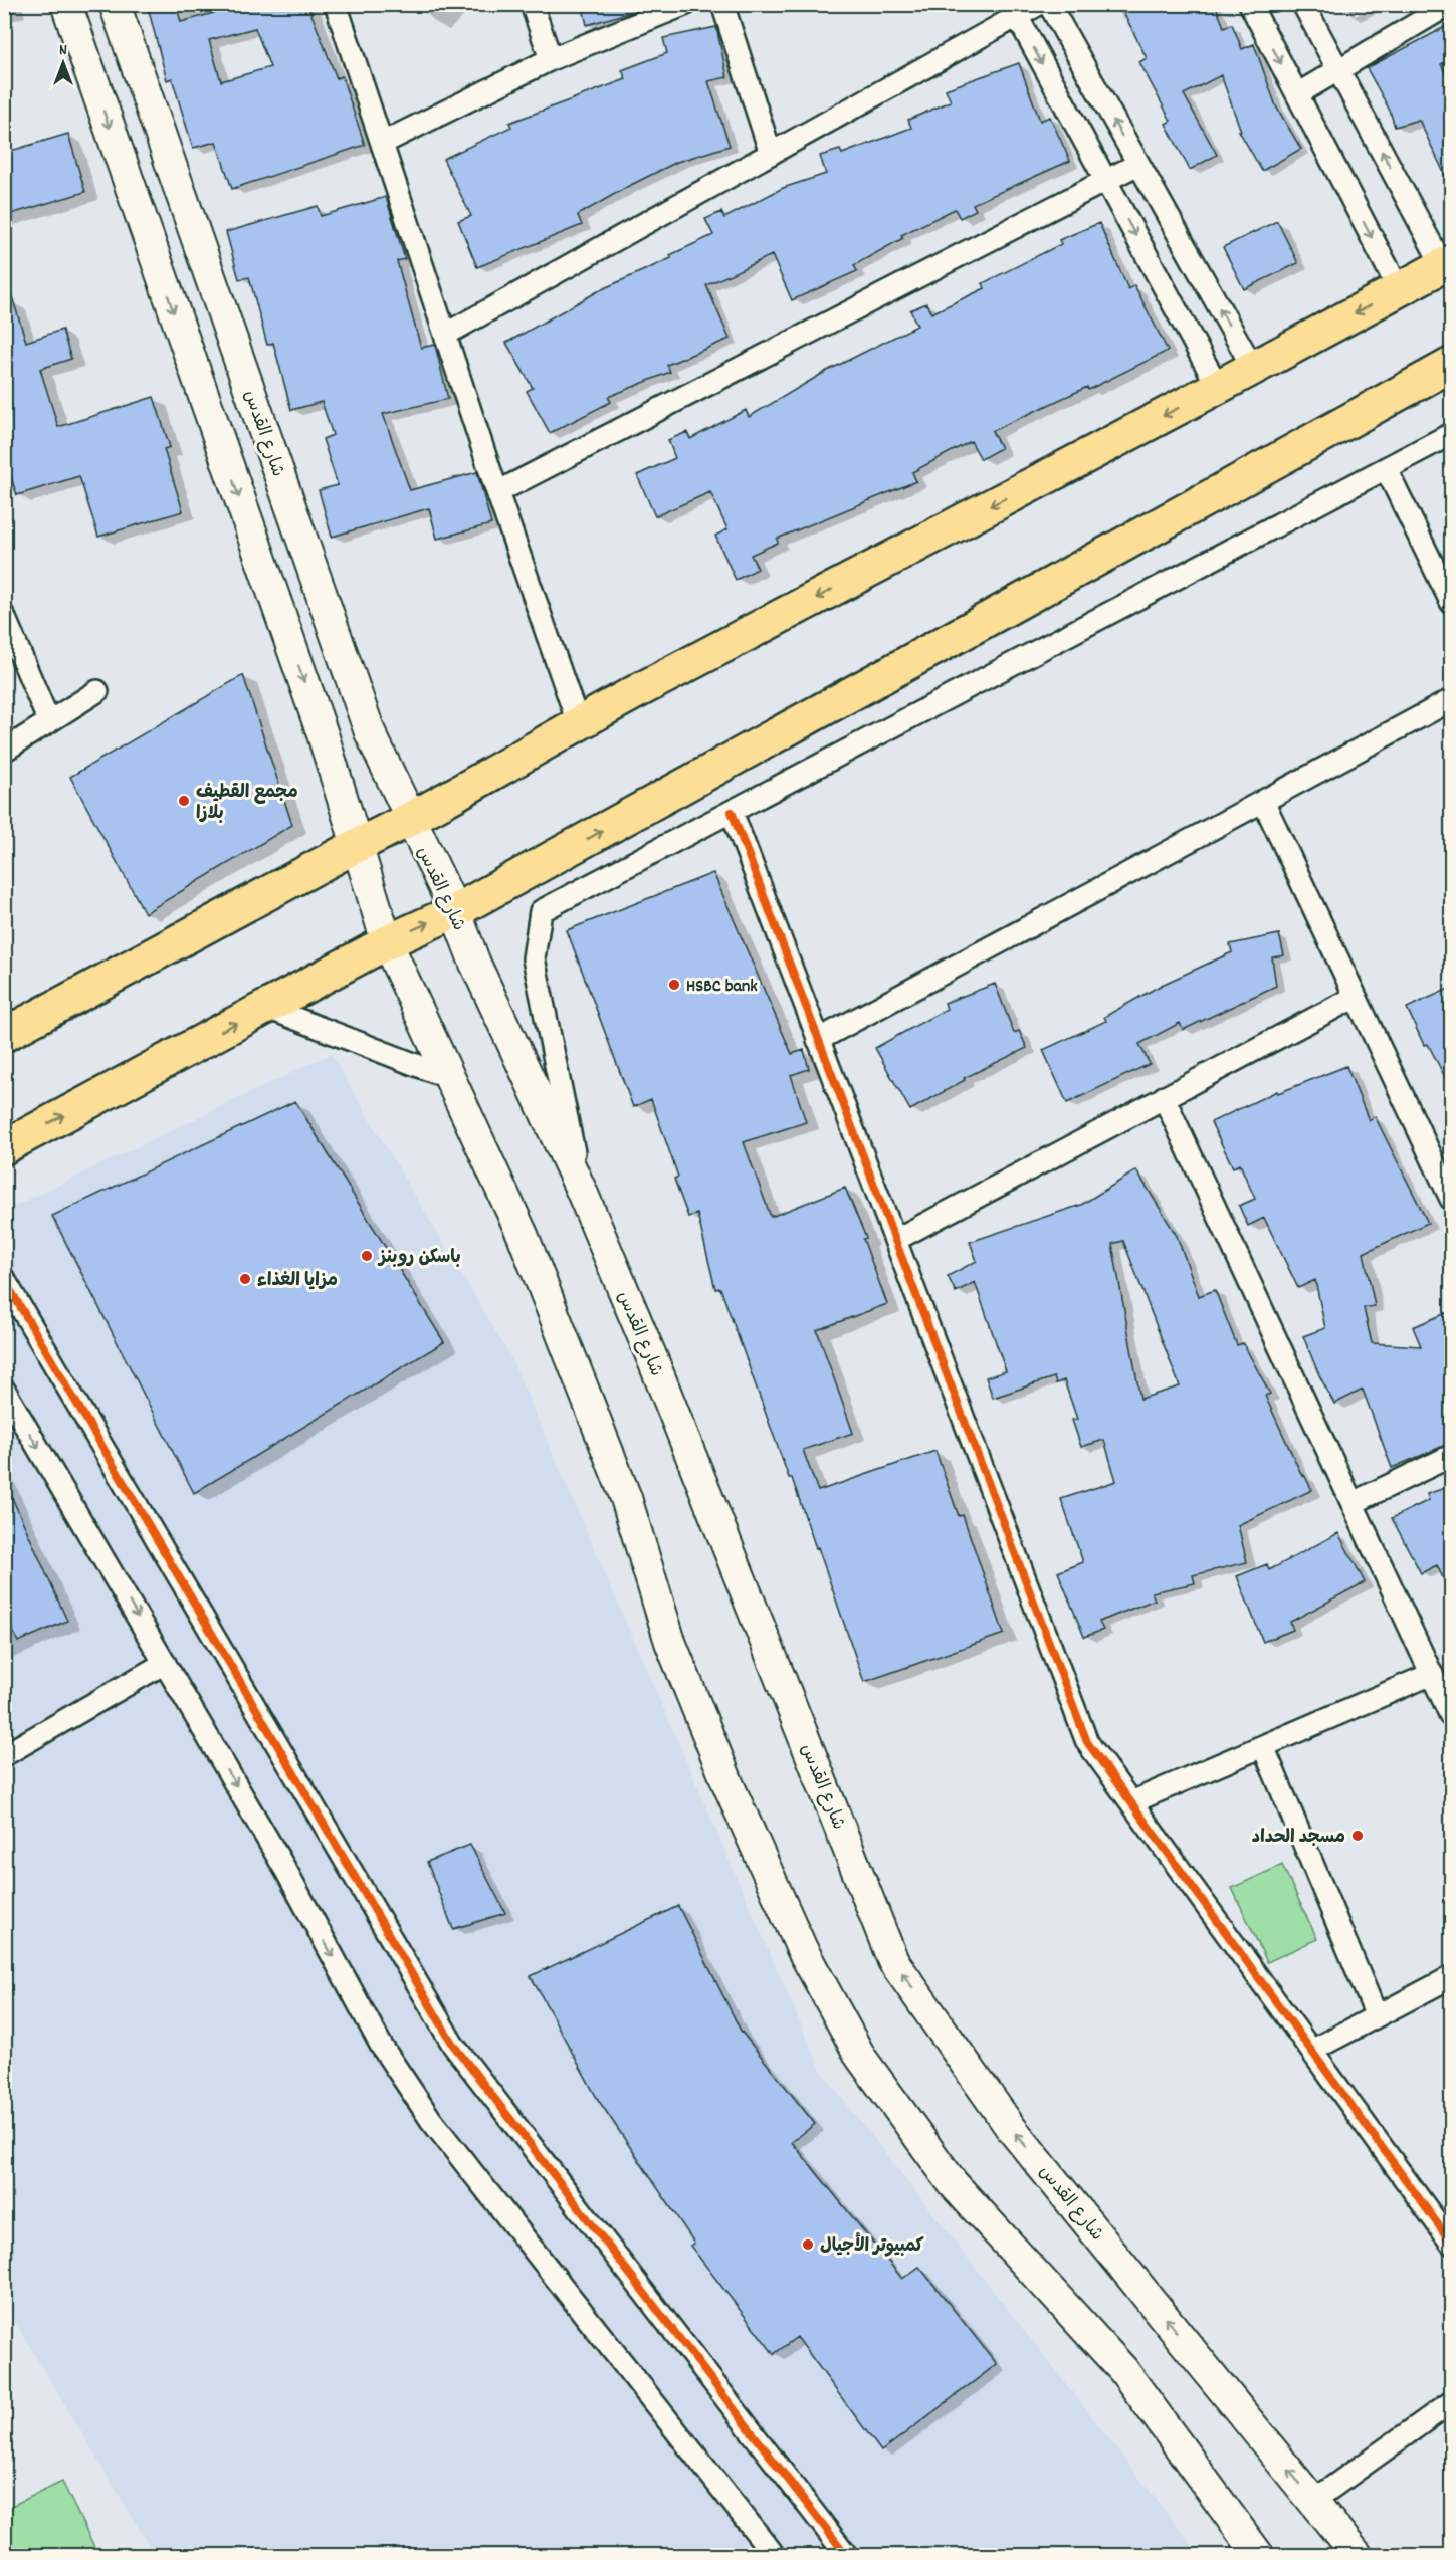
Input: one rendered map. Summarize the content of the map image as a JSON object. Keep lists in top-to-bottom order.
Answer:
{
  "streets": {
    "main road": ["شارع القدس"]
  },
  "places": [
    "مجمع القطيف بلازا",
    "HSBC bank",
    "باسكن روبنز",
    "مزايا الغذاء",
    "مسجد الحداد",
    "كمبيوتر الأجيال"
  ],
  "north": "top"
}
